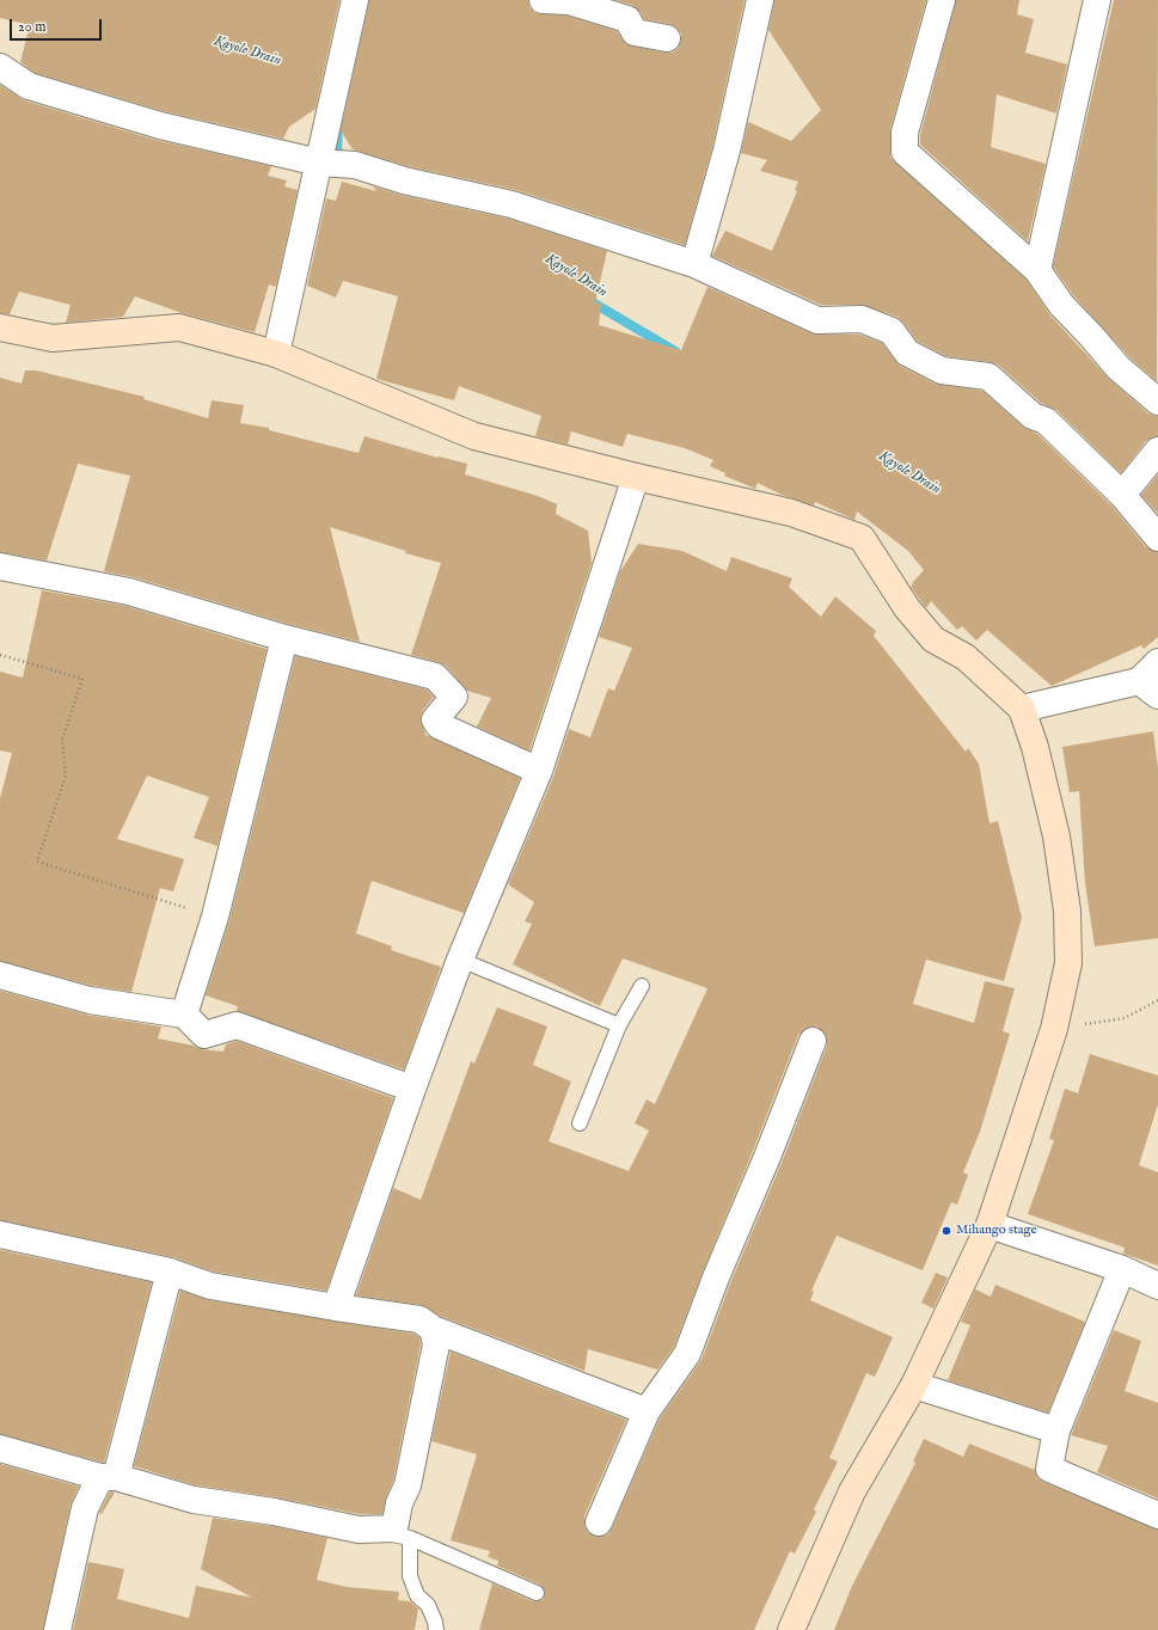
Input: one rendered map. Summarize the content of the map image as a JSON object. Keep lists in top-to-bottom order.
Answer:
{
  "water": ["Kayole Drain"],
  "places": ["Mihango stage"],
  "scale_bar": "20 m"
}
